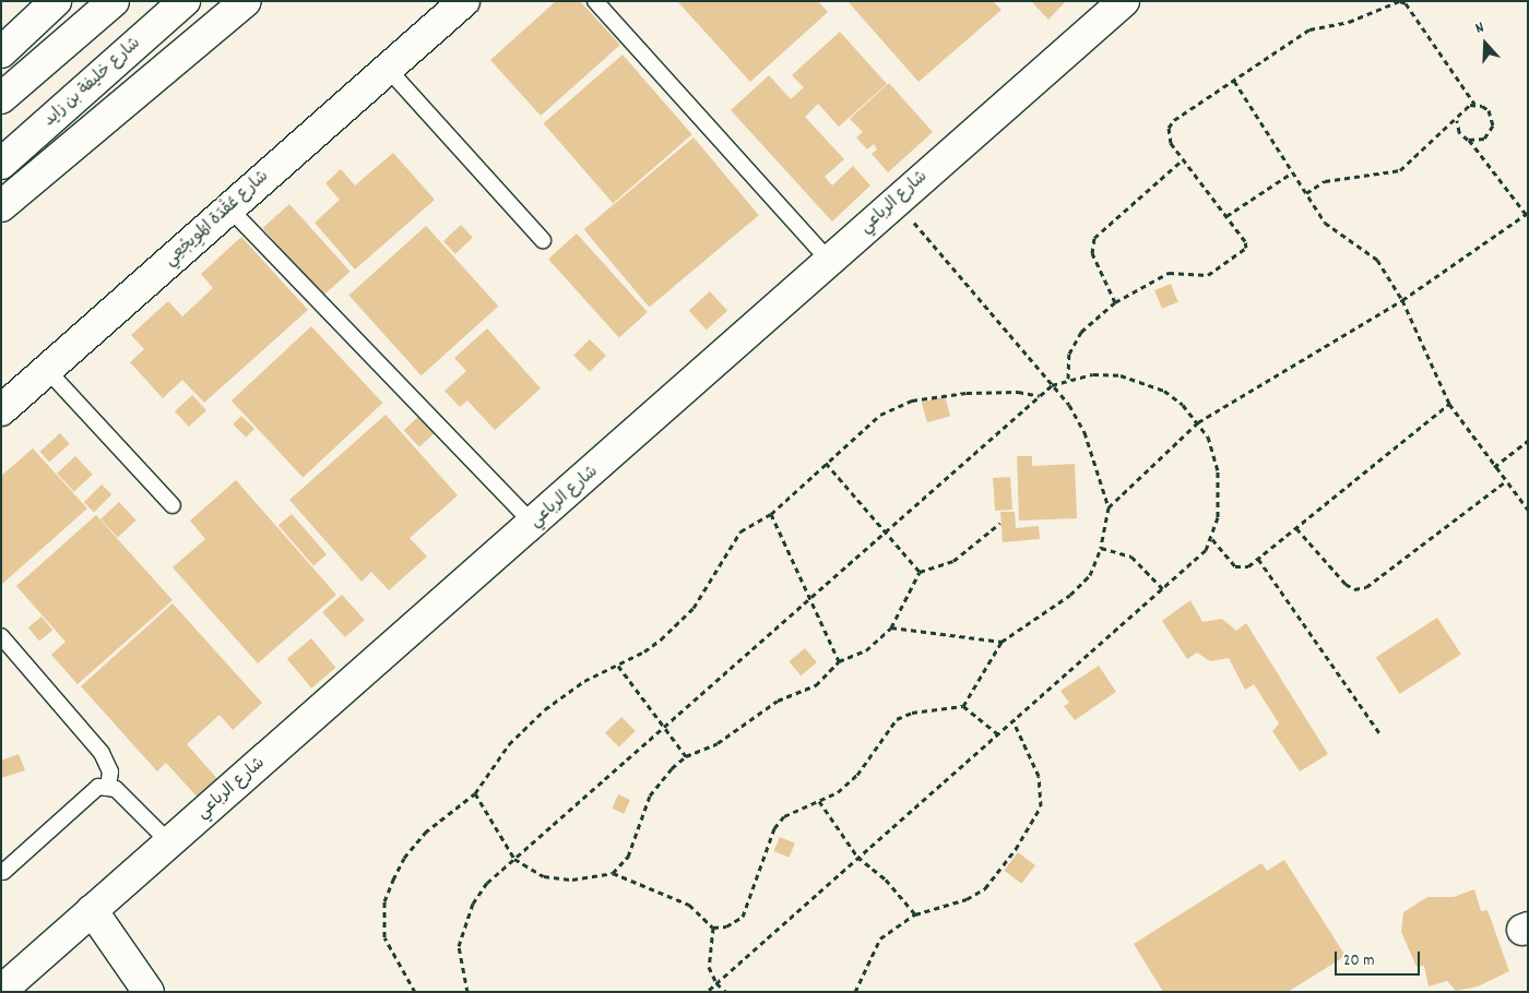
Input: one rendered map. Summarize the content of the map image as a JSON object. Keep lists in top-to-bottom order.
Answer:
{
  "streets": {
    "main road": ["شارع خليفة بن زايد", "شارع الرباعي", "شارع عُقْدَة المُوِيجْعِي"]
  },
  "scale_bar": "20 m",
  "north": "top"
}
